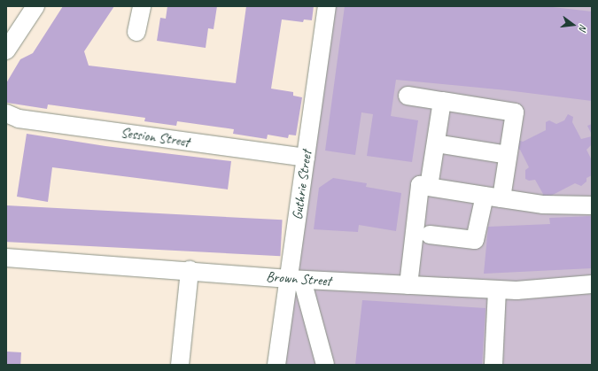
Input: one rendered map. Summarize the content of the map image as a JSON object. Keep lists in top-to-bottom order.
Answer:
{
  "streets": {
    "street": ["Session Street", "Guthrie Street", "Brown Street"]
  },
  "crossings": [
    ["Session Street", "Guthrie Street"],
    ["Guthrie Street", "Brown Street"]
  ],
  "north": "right"
}
